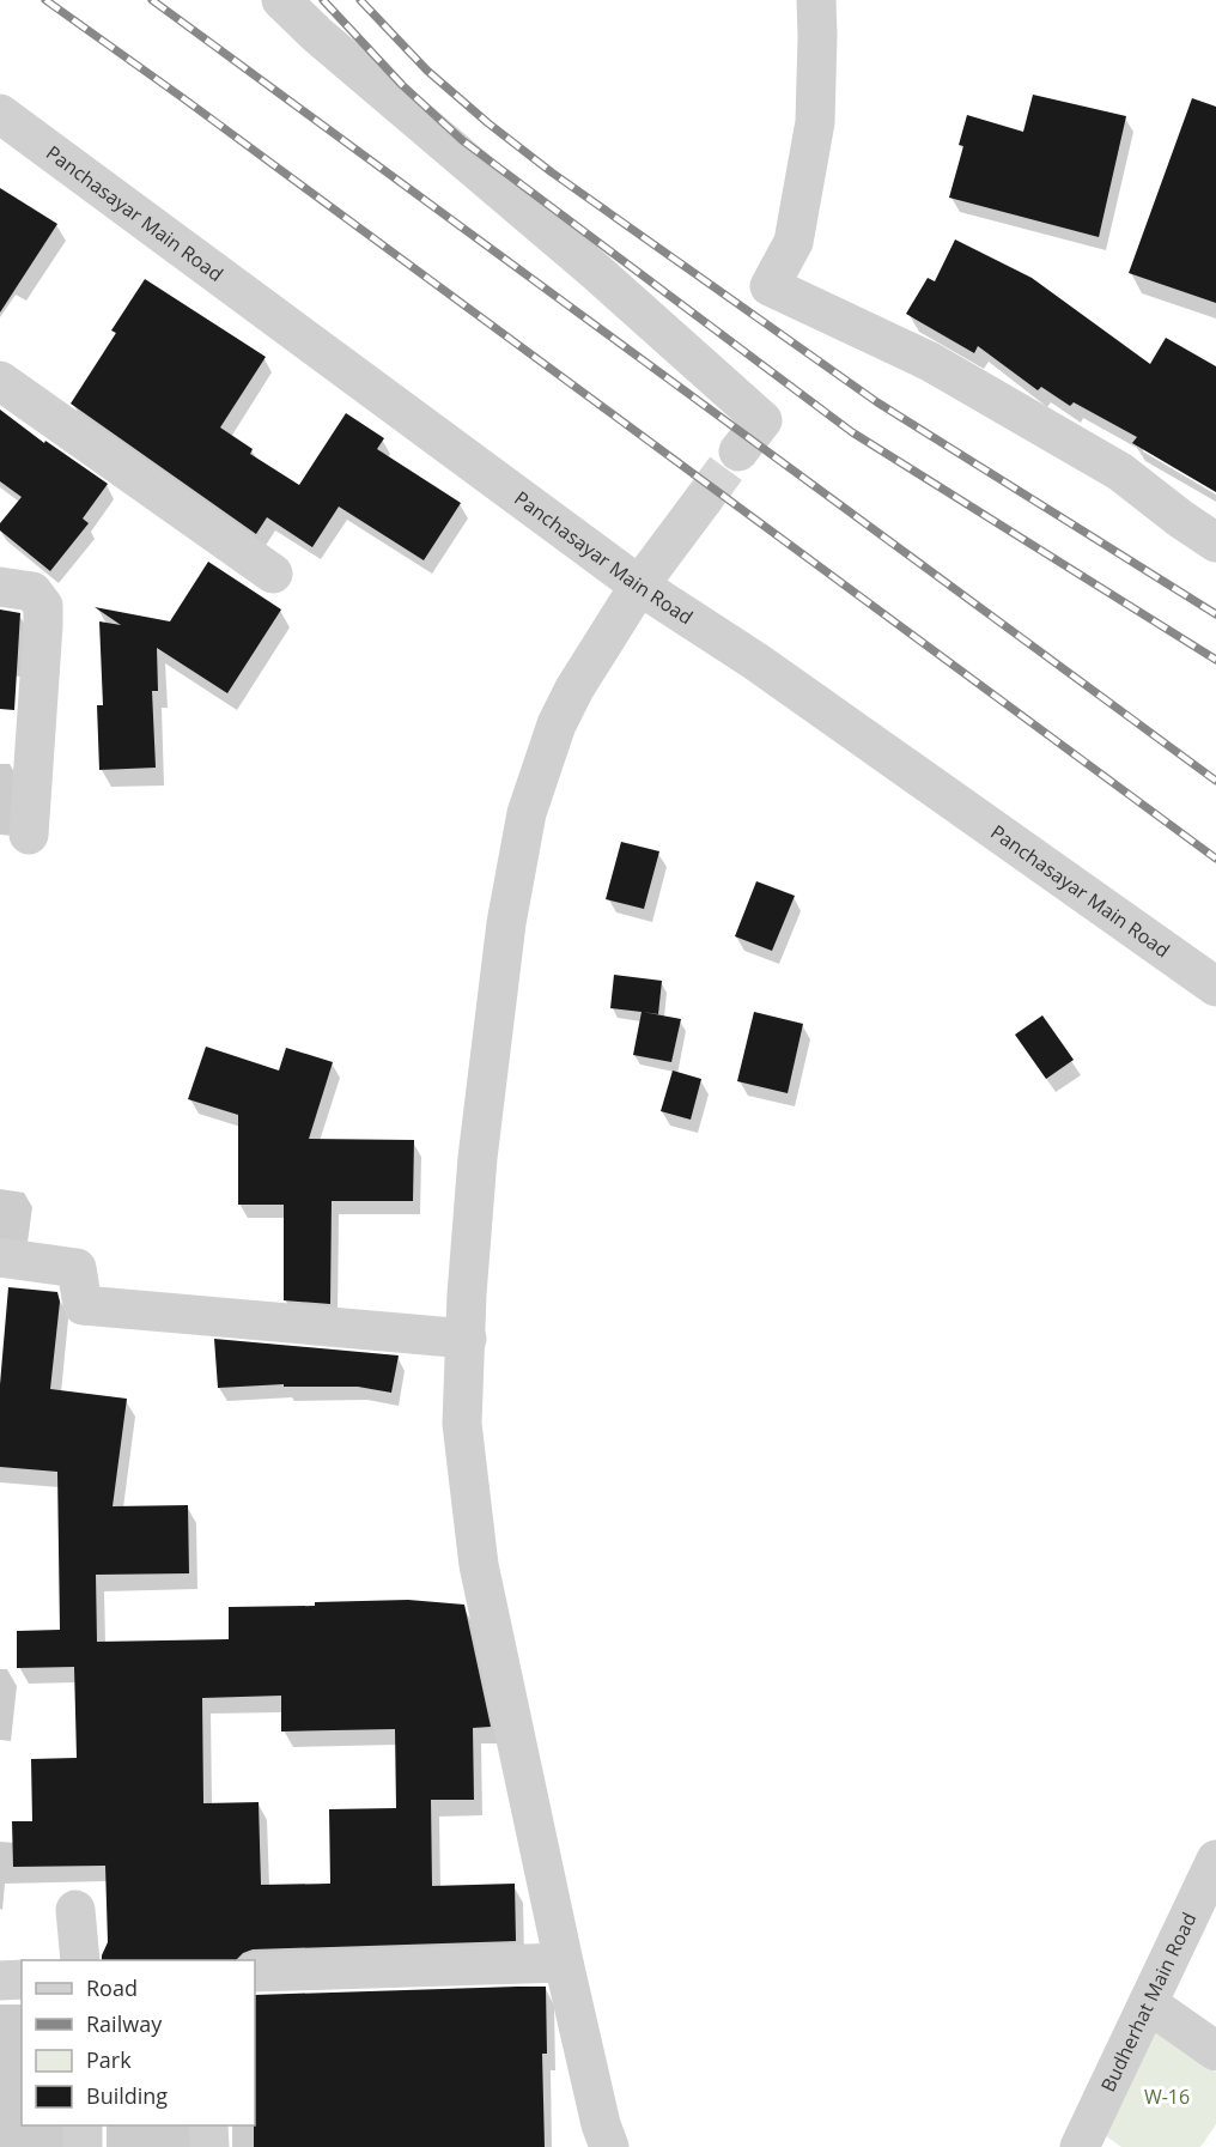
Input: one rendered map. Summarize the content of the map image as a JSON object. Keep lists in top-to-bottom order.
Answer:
{
  "streets": {
    "street": ["Panchasayar Main Road", "Budherhat Main Road"]
  },
  "parks": ["W-16"],
  "legend": [
    "Road",
    "Railway",
    "Park",
    "Building"
  ]
}
